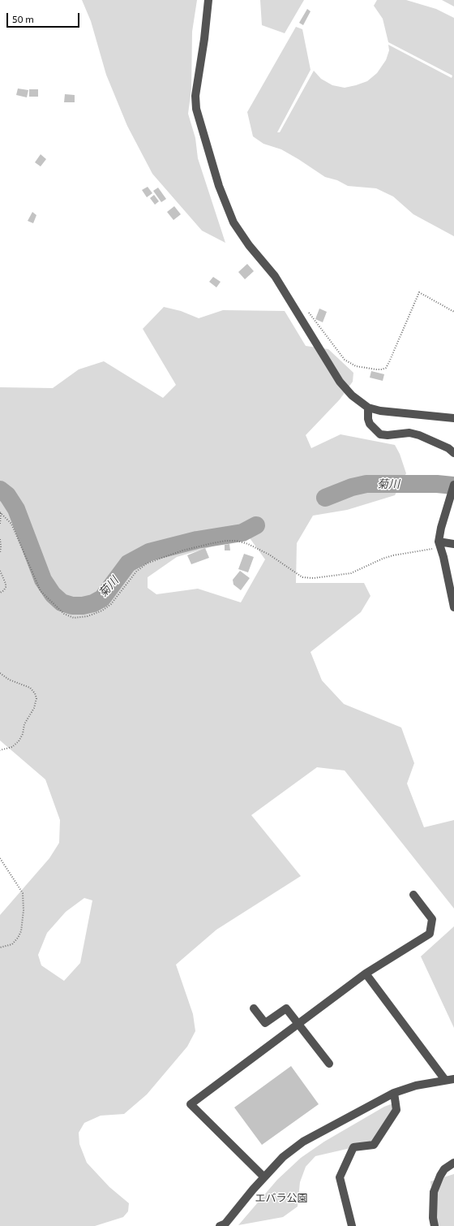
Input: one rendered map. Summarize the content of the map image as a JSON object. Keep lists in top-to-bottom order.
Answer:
{
  "water": ["菊川"],
  "parks": ["エバラ公園"],
  "scale_bar": "50 m"
}
